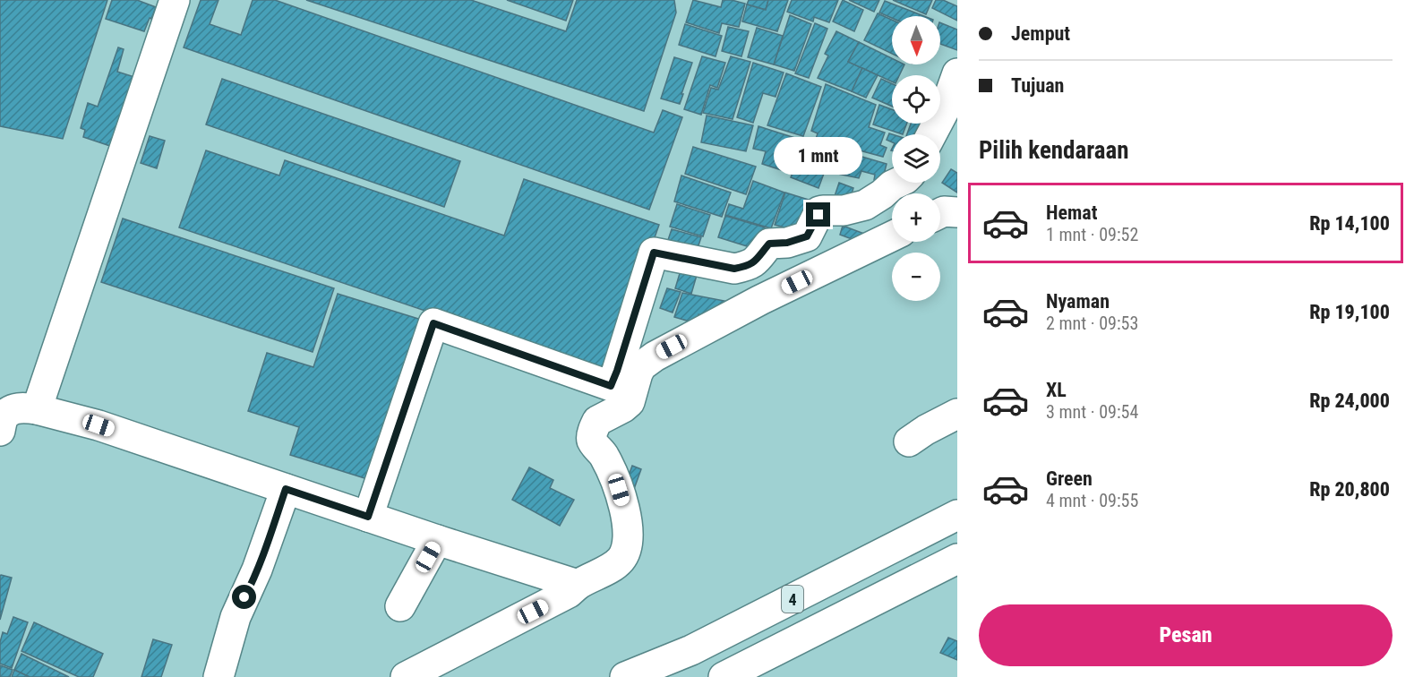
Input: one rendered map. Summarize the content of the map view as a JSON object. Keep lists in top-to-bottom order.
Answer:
{
  "streets": {
    "main road": ["4"]
  },
  "north": "bottom",
  "page": {
    "banner": ["Jemput", "Tujuan"],
    "map_buttons": ["+", "−"],
    "heading": "Pilih kendaraan",
    "bubble": "1 mnt",
    "list": [
      {
        "name": "Hemat",
        "note": "1 mnt · 09:52",
        "value": "Rp 14,100"
      },
      {
        "name": "Nyaman",
        "note": "2 mnt · 09:53",
        "value": "Rp 19,100"
      },
      {
        "name": "XL",
        "note": "3 mnt · 09:54",
        "value": "Rp 24,000"
      },
      {
        "name": "Green",
        "note": "4 mnt · 09:55",
        "value": "Rp 20,800"
      }
    ],
    "buttons": "Pesan"
  }
}
